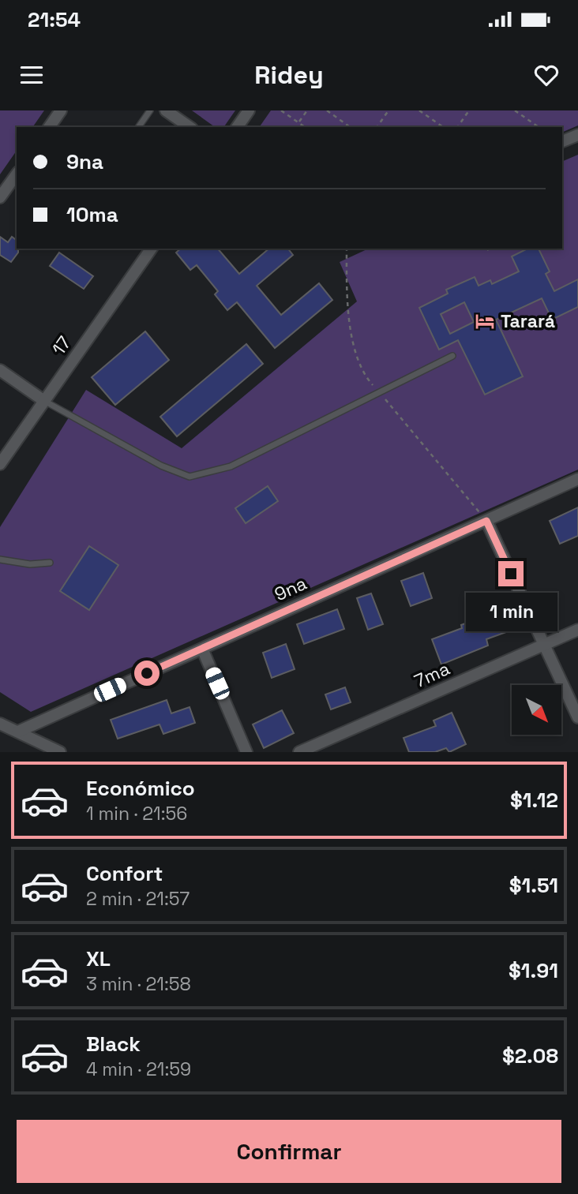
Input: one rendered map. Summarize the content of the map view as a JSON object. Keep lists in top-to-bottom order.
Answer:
{
  "streets": {
    "street": ["17", "9na", "7ma"]
  },
  "places": {
    "hotel": ["Tarará"]
  },
  "north": "bottom right",
  "page": {
    "status": "21:54",
    "header": "Ridey",
    "banner": ["9na", "10ma"],
    "bubble": "1 min",
    "list": [
      {
        "name": "Económico",
        "note": "1 min · 21:56",
        "value": "$1.12"
      },
      {
        "name": "Confort",
        "note": "2 min · 21:57",
        "value": "$1.51"
      },
      {
        "name": "XL",
        "note": "3 min · 21:58",
        "value": "$1.91"
      },
      {
        "name": "Black",
        "note": "4 min · 21:59",
        "value": "$2.08"
      }
    ],
    "buttons": "Confirmar"
  }
}
